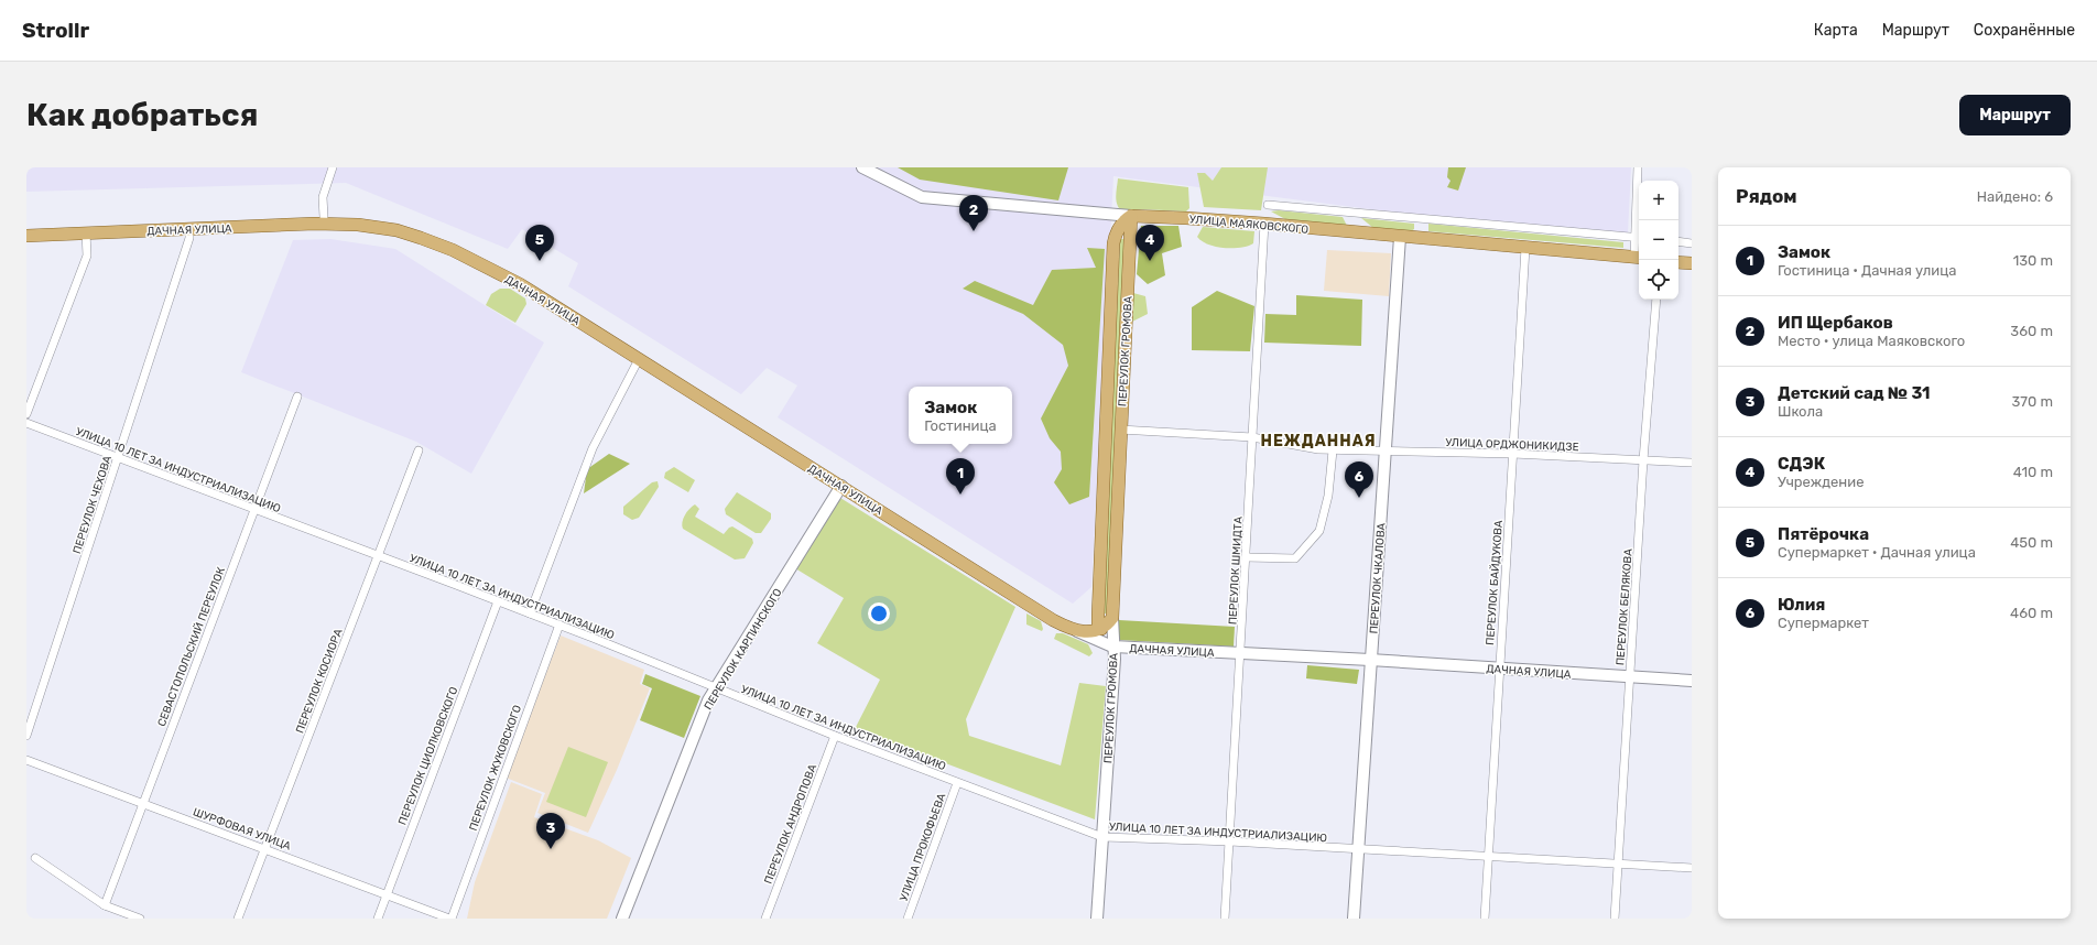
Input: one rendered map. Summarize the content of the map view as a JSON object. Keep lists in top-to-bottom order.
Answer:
{
  "streets": {
    "main road": ["УЛИЦА МАЯКОВСКОГО", "ДАЧНАЯ УЛИЦА", "ПЕРЕУЛОК ГРОМОВА"],
    "street": [
      "УЛИЦА ОРДЖОНИКИДЗЕ",
      "УЛИЦА 10 ЛЕТ ЗА ИНДУСТРИАЛИЗАЦИЮ",
      "ПЕРЕУЛОК ЧЕХОВА",
      "ПЕРЕУЛОК ШМИДТА",
      "ПЕРЕУЛОК ЧКАЛОВА",
      "ПЕРЕУЛОК БАЙДУКОВА",
      "ПЕРЕУЛОК БЕЛЯКОВА",
      "СЕВАСТОПОЛЬСКИЙ ПЕРЕУЛОК",
      "ПЕРЕУЛОК КАРПИНСКОГО",
      "ПЕРЕУЛОК КОСИОРА",
      "ПЕРЕУЛОК ЦИОЛКОВСКОГО",
      "ПЕРЕУЛОК ЖУКОВСКОГО",
      "ПЕРЕУЛОК АНДРОПОВА",
      "ШУРФОВАЯ УЛИЦА",
      "УЛИЦА ПРОКОФЬЕВА"
    ]
  },
  "crossings": [
    ["УЛИЦА МАЯКОВСКОГО", "ПЕРЕУЛОК ГРОМОВА"],
    ["УЛИЦА МАЯКОВСКОГО", "ПЕРЕУЛОК ШМИДТА"],
    ["УЛИЦА МАЯКОВСКОГО", "ПЕРЕУЛОК ЧКАЛОВА"],
    ["УЛИЦА МАЯКОВСКОГО", "ПЕРЕУЛОК БАЙДУКОВА"],
    ["ДАЧНАЯ УЛИЦА", "ПЕРЕУЛОК ГРОМОВА"],
    ["ДАЧНАЯ УЛИЦА", "ПЕРЕУЛОК ЧЕХОВА"],
    ["ДАЧНАЯ УЛИЦА", "ПЕРЕУЛОК ШМИДТА"],
    ["ДАЧНАЯ УЛИЦА", "ПЕРЕУЛОК ЧКАЛОВА"],
    ["ДАЧНАЯ УЛИЦА", "ПЕРЕУЛОК БАЙДУКОВА"],
    ["ДАЧНАЯ УЛИЦА", "ПЕРЕУЛОК БЕЛЯКОВА"],
    ["ДАЧНАЯ УЛИЦА", "ПЕРЕУЛОК КАРПИНСКОГО"],
    ["ПЕРЕУЛОК ГРОМОВА", "УЛИЦА ОРДЖОНИКИДЗЕ"],
    ["ПЕРЕУЛОК ГРОМОВА", "УЛИЦА 10 ЛЕТ ЗА ИНДУСТРИАЛИЗАЦИЮ"],
    ["УЛИЦА ОРДЖОНИКИДЗЕ", "ПЕРЕУЛОК ШМИДТА"],
    ["УЛИЦА ОРДЖОНИКИДЗЕ", "ПЕРЕУЛОК ЧКАЛОВА"],
    ["УЛИЦА ОРДЖОНИКИДЗЕ", "ПЕРЕУЛОК БАЙДУКОВА"],
    ["УЛИЦА ОРДЖОНИКИДЗЕ", "ПЕРЕУЛОК БЕЛЯКОВА"],
    ["УЛИЦА 10 ЛЕТ ЗА ИНДУСТРИАЛИЗАЦИЮ", "ПЕРЕУЛОК ЧЕХОВА"],
    ["УЛИЦА 10 ЛЕТ ЗА ИНДУСТРИАЛИЗАЦИЮ", "ПЕРЕУЛОК ШМИДТА"],
    ["УЛИЦА 10 ЛЕТ ЗА ИНДУСТРИАЛИЗАЦИЮ", "ПЕРЕУЛОК ЧКАЛОВА"],
    ["УЛИЦА 10 ЛЕТ ЗА ИНДУСТРИАЛИЗАЦИЮ", "ПЕРЕУЛОК БАЙДУКОВА"],
    ["УЛИЦА 10 ЛЕТ ЗА ИНДУСТРИАЛИЗАЦИЮ", "ПЕРЕУЛОК БЕЛЯКОВА"],
    ["УЛИЦА 10 ЛЕТ ЗА ИНДУСТРИАЛИЗАЦИЮ", "СЕВАСТОПОЛЬСКИЙ ПЕРЕУЛОК"],
    ["УЛИЦА 10 ЛЕТ ЗА ИНДУСТРИАЛИЗАЦИЮ", "ПЕРЕУЛОК КАРПИНСКОГО"],
    ["УЛИЦА 10 ЛЕТ ЗА ИНДУСТРИАЛИЗАЦИЮ", "ПЕРЕУЛОК КОСИОРА"],
    ["УЛИЦА 10 ЛЕТ ЗА ИНДУСТРИАЛИЗАЦИЮ", "ПЕРЕУЛОК ЦИОЛКОВСКОГО"],
    ["УЛИЦА 10 ЛЕТ ЗА ИНДУСТРИАЛИЗАЦИЮ", "ПЕРЕУЛОК ЖУКОВСКОГО"],
    ["УЛИЦА 10 ЛЕТ ЗА ИНДУСТРИАЛИЗАЦИЮ", "ПЕРЕУЛОК АНДРОПОВА"],
    ["УЛИЦА 10 ЛЕТ ЗА ИНДУСТРИАЛИЗАЦИЮ", "УЛИЦА ПРОКОФЬЕВА"],
    ["СЕВАСТОПОЛЬСКИЙ ПЕРЕУЛОК", "ШУРФОВАЯ УЛИЦА"],
    ["ПЕРЕУЛОК КОСИОРА", "ШУРФОВАЯ УЛИЦА"],
    ["ПЕРЕУЛОК ЦИОЛКОВСКОГО", "ШУРФОВАЯ УЛИЦА"],
    ["ПЕРЕУЛОК ЖУКОВСКОГО", "ШУРФОВАЯ УЛИЦА"]
  ],
  "districts": ["НЕЖДАННАЯ"],
  "page": {
    "header": "Strollr",
    "nav": ["Карта", "Маршрут", "Сохранённые"],
    "buttons": "Маршрут",
    "title": "Как добраться",
    "heading": ["Рядом", "Найдено: 6"],
    "map_buttons": ["+", "−"],
    "pins": [
      "2",
      "4",
      "5",
      "1",
      "6",
      "3"
    ],
    "list": [
      {
        "mark": "1",
        "name": "Замок",
        "note": "Гостиница · Дачная улица",
        "value": "130 m"
      },
      {
        "mark": "2",
        "name": "ИП Щербаков",
        "note": "Место · улица Маяковского",
        "value": "360 m"
      },
      {
        "mark": "3",
        "name": "Детский сад № 31",
        "note": "Школа",
        "value": "370 m"
      },
      {
        "mark": "4",
        "name": "СДЭК",
        "note": "Учреждение",
        "value": "410 m"
      },
      {
        "mark": "5",
        "name": "Пятёрочка",
        "note": "Супермаркет · Дачная улица",
        "value": "450 m"
      },
      {
        "mark": "6",
        "name": "Юлия",
        "note": "Супермаркет",
        "value": "460 m"
      }
    ],
    "popup": ["Замок", "Гостиница"]
  }
}
